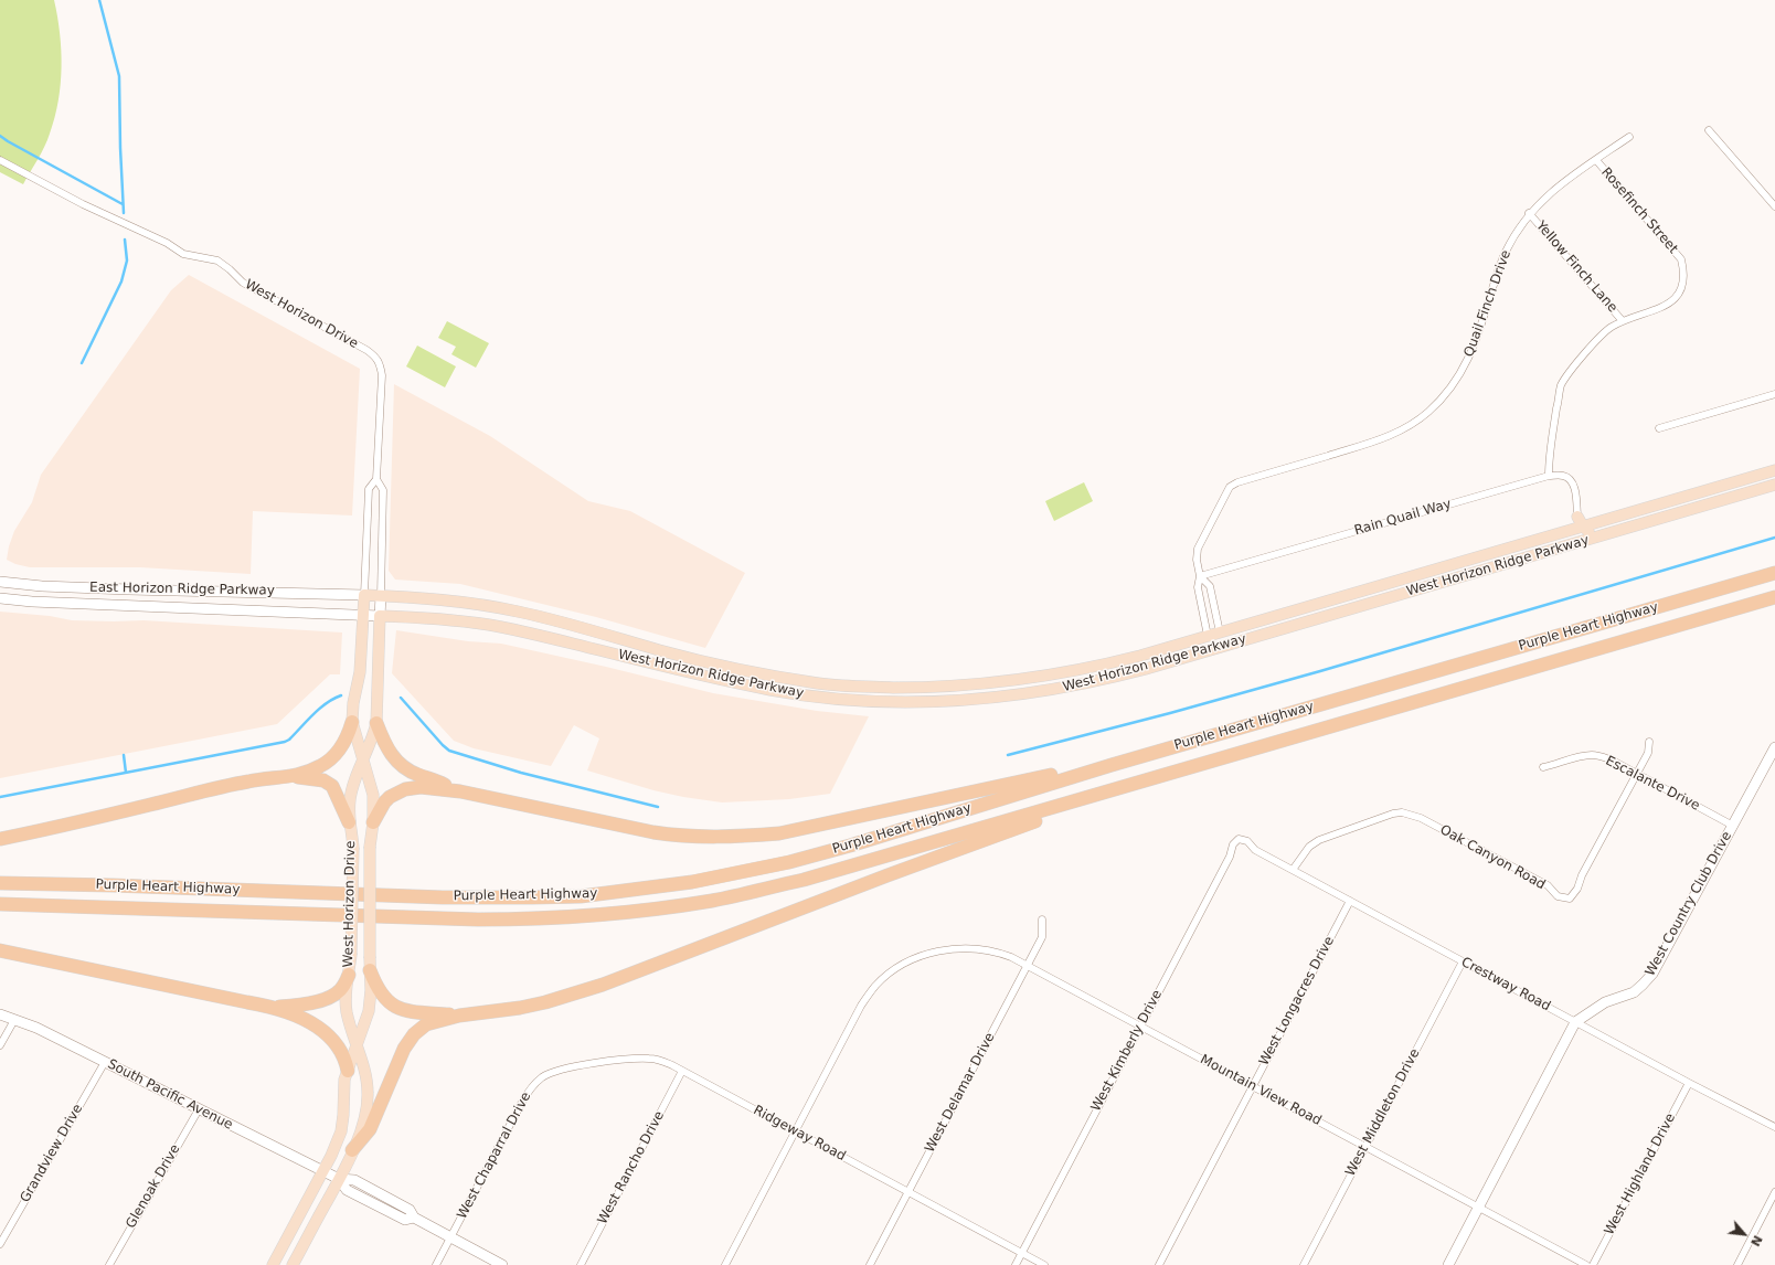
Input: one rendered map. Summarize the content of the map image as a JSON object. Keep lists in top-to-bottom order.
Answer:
{
  "streets": {
    "highway": ["Purple Heart Highway"],
    "main road": ["West Horizon Drive", "West Horizon Ridge Parkway"],
    "street": [
      "Rosefinch Street",
      "Yellow Finch Lane",
      "Quail Finch Drive",
      "Rain Quail Way",
      "East Horizon Ridge Parkway",
      "Escalante Drive",
      "Oak Canyon Road",
      "West Country Club Drive",
      "Crestway Road",
      "West Longacres Drive",
      "West Kimberly Drive",
      "Mountain View Road",
      "West Delamar Drive",
      "South Pacific Avenue",
      "West Middleton Drive",
      "Ridgeway Road",
      "Grandview Drive",
      "West Chaparral Drive",
      "West Rancho Drive",
      "West Highland Drive",
      "Glenoak Drive"
    ]
  },
  "crossings": [
    ["Rosefinch Street", "Yellow Finch Lane"],
    ["Rosefinch Street", "Quail Finch Drive"],
    ["Yellow Finch Lane", "Quail Finch Drive"],
    ["Quail Finch Drive", "Rain Quail Way"],
    ["Quail Finch Drive", "West Horizon Ridge Parkway"],
    ["West Horizon Drive", "West Horizon Ridge Parkway"],
    ["West Horizon Drive", "East Horizon Ridge Parkway"],
    ["West Horizon Drive", "South Pacific Avenue"],
    ["Rain Quail Way", "West Horizon Ridge Parkway"],
    ["West Horizon Ridge Parkway", "East Horizon Ridge Parkway"],
    ["Escalante Drive", "Oak Canyon Road"],
    ["Escalante Drive", "West Country Club Drive"],
    ["Oak Canyon Road", "Crestway Road"],
    ["West Country Club Drive", "Crestway Road"],
    ["West Country Club Drive", "Mountain View Road"],
    ["Crestway Road", "West Longacres Drive"],
    ["Crestway Road", "West Kimberly Drive"],
    ["Crestway Road", "West Middleton Drive"],
    ["Crestway Road", "West Highland Drive"],
    ["West Longacres Drive", "Mountain View Road"],
    ["West Kimberly Drive", "Mountain View Road"],
    ["West Kimberly Drive", "Ridgeway Road"],
    ["Mountain View Road", "West Delamar Drive"],
    ["Mountain View Road", "West Middleton Drive"],
    ["Mountain View Road", "Ridgeway Road"],
    ["West Delamar Drive", "Ridgeway Road"],
    ["South Pacific Avenue", "Grandview Drive"],
    ["South Pacific Avenue", "West Chaparral Drive"],
    ["South Pacific Avenue", "Glenoak Drive"],
    ["Ridgeway Road", "West Chaparral Drive"],
    ["Ridgeway Road", "West Rancho Drive"]
  ],
  "north": "bottom right"
}
